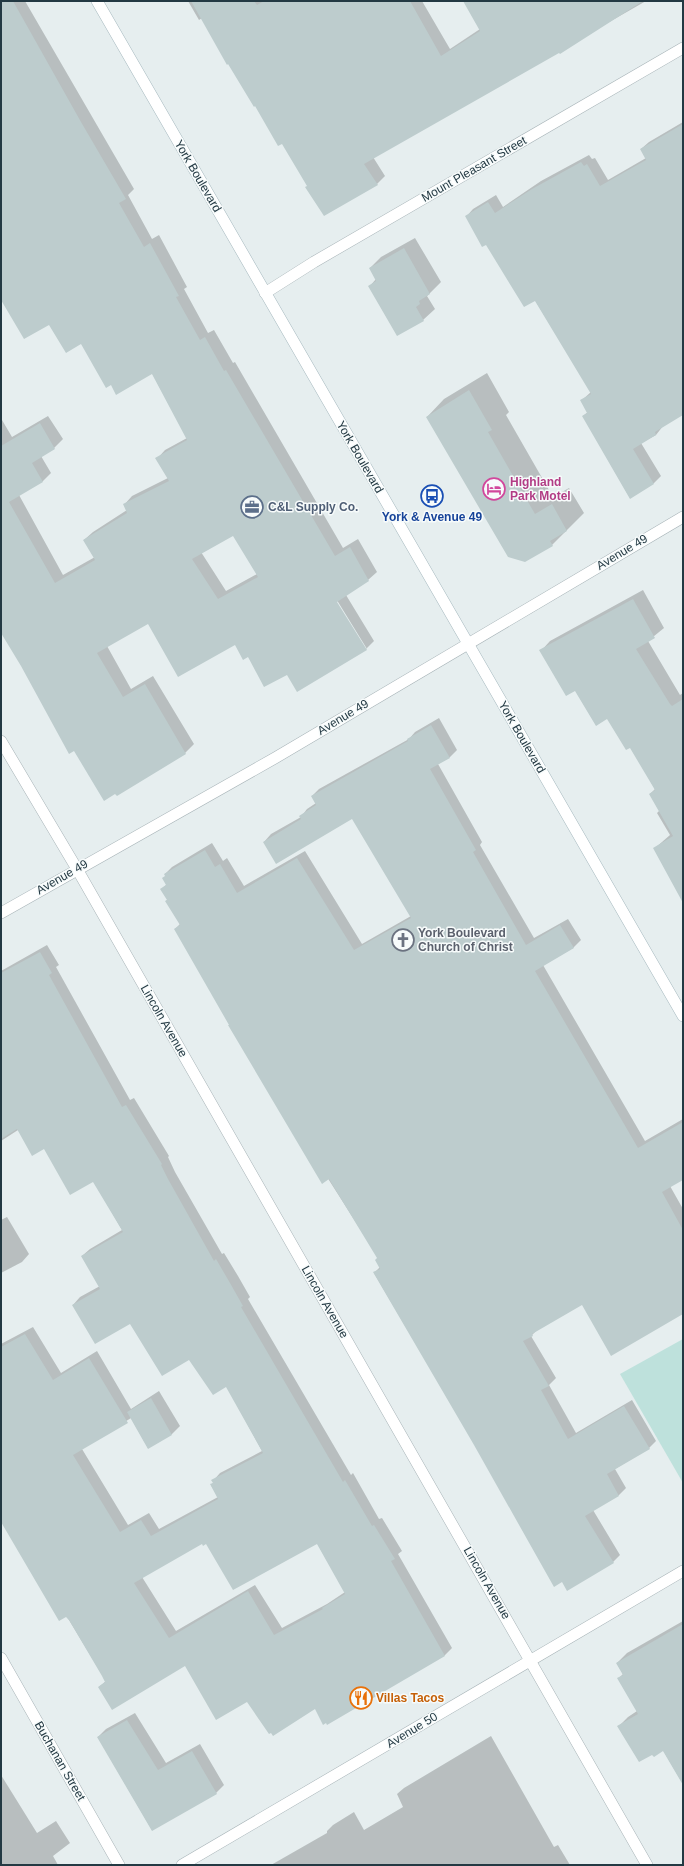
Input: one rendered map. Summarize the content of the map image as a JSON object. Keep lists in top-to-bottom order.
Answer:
{
  "streets": {
    "street": [
      "Mount Pleasant Street",
      "York Boulevard",
      "Avenue 49",
      "Lincoln Avenue",
      "Avenue 50",
      "Buchanan Street"
    ]
  },
  "crossings": [
    ["Mount Pleasant Street", "York Boulevard"],
    ["York Boulevard", "Avenue 49"],
    ["Avenue 49", "Lincoln Avenue"],
    ["Lincoln Avenue", "Avenue 50"]
  ],
  "places": {
    "hotel": ["Highland Park Motel"],
    "bus stop": ["York & Avenue 49"],
    "office": ["C&L Supply Co."],
    "church": ["York Boulevard Church of Christ"],
    "restaurant": ["Villas Tacos"]
  }
}
